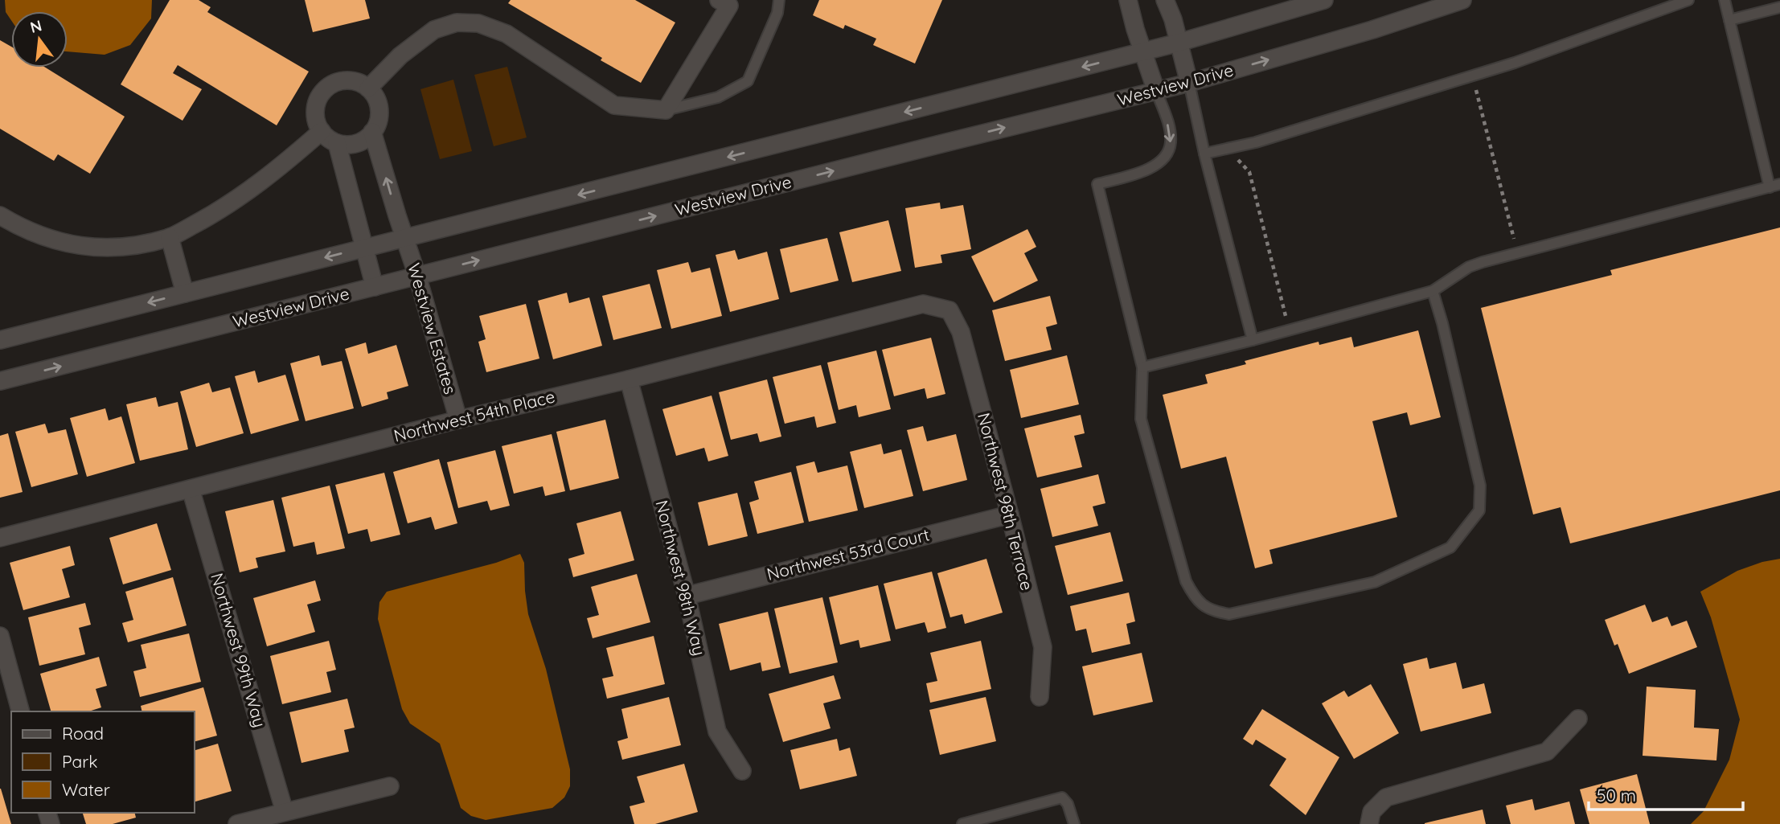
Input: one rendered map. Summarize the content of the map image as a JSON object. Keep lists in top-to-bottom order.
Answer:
{
  "streets": {
    "street": [
      "Westview Drive",
      "Westview Estates",
      "Northwest 54th Place",
      "Northwest 98th Terrace",
      "Northwest 53rd Court",
      "Northwest 98th Way",
      "Northwest 99th Way"
    ]
  },
  "crossings": [
    ["Westview Drive", "Westview Estates"],
    ["Westview Estates", "Northwest 54th Place"],
    ["Northwest 54th Place", "Northwest 98th Terrace"],
    ["Northwest 54th Place", "Northwest 98th Way"],
    ["Northwest 54th Place", "Northwest 99th Way"],
    ["Northwest 98th Terrace", "Northwest 53rd Court"],
    ["Northwest 53rd Court", "Northwest 98th Way"]
  ],
  "legend": ["Road", "Park", "Water"],
  "scale_bar": "50 m",
  "north": "top"
}
